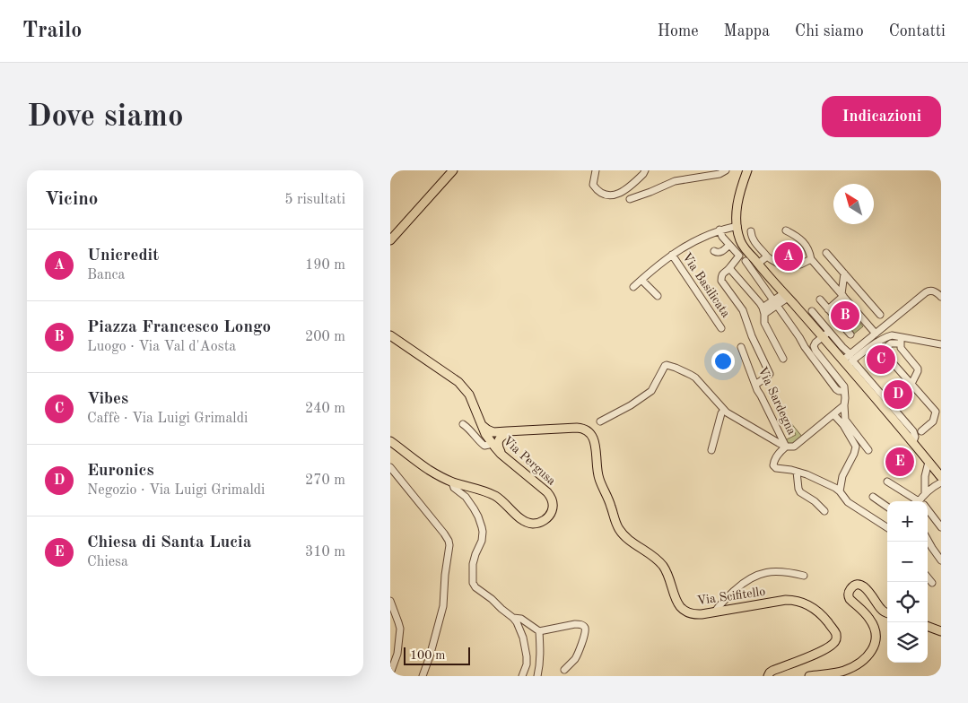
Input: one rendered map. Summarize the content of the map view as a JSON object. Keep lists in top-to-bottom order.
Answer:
{
  "streets": {
    "main road": ["Via Pergusa", "Via Scifitello"],
    "street": ["Via Basilicata", "Via Sardegna"]
  },
  "scale_bar": "100 m",
  "north": "top left",
  "page": {
    "header": "Trailo",
    "nav": [
      "Home",
      "Mappa",
      "Chi siamo",
      "Contatti"
    ],
    "buttons": "Indicazioni",
    "title": "Dove siamo",
    "heading": ["Vicino", "5 risultati"],
    "list": [
      {
        "mark": "A",
        "name": "Unicredit",
        "note": "Banca",
        "value": "190 m"
      },
      {
        "mark": "B",
        "name": "Piazza Francesco Longo",
        "note": "Luogo · Via Val d'Aosta",
        "value": "200 m"
      },
      {
        "mark": "C",
        "name": "Vibes",
        "note": "Caffè · Via Luigi Grimaldi",
        "value": "240 m"
      },
      {
        "mark": "D",
        "name": "Euronics",
        "note": "Negozio · Via Luigi Grimaldi",
        "value": "270 m"
      },
      {
        "mark": "E",
        "name": "Chiesa di Santa Lucia",
        "note": "Chiesa",
        "value": "310 m"
      }
    ],
    "pins": [
      "A",
      "B",
      "C",
      "D",
      "E"
    ],
    "map_buttons": ["+", "−"],
    "scale": "100 m"
  }
}
